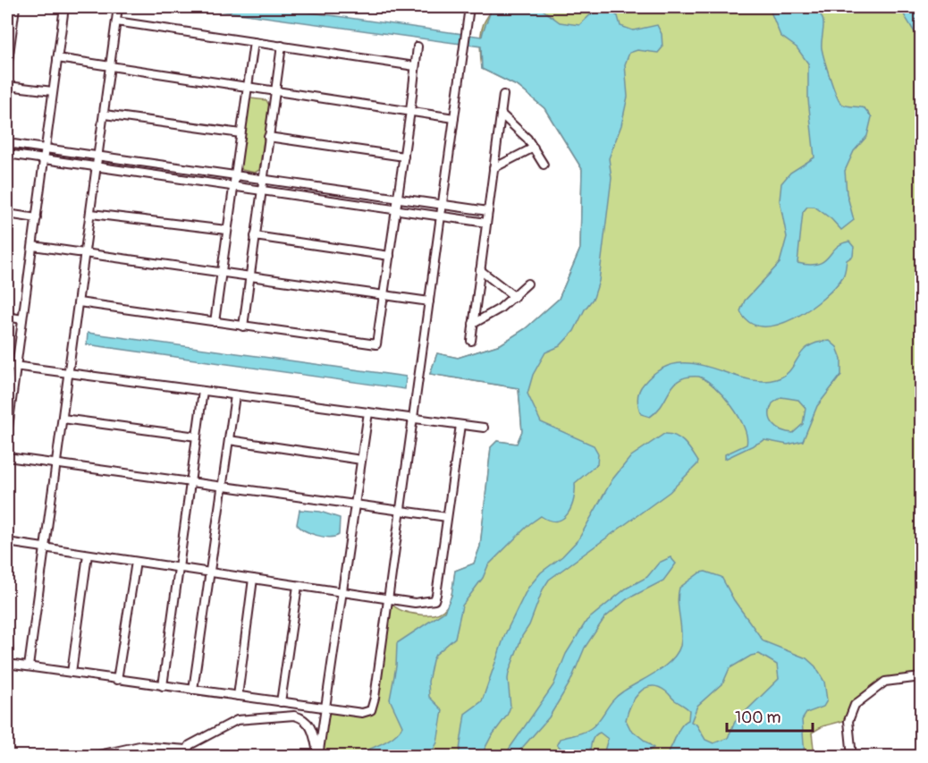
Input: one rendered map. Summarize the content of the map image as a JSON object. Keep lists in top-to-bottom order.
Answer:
{
  "scale_bar": "100 m"
}
